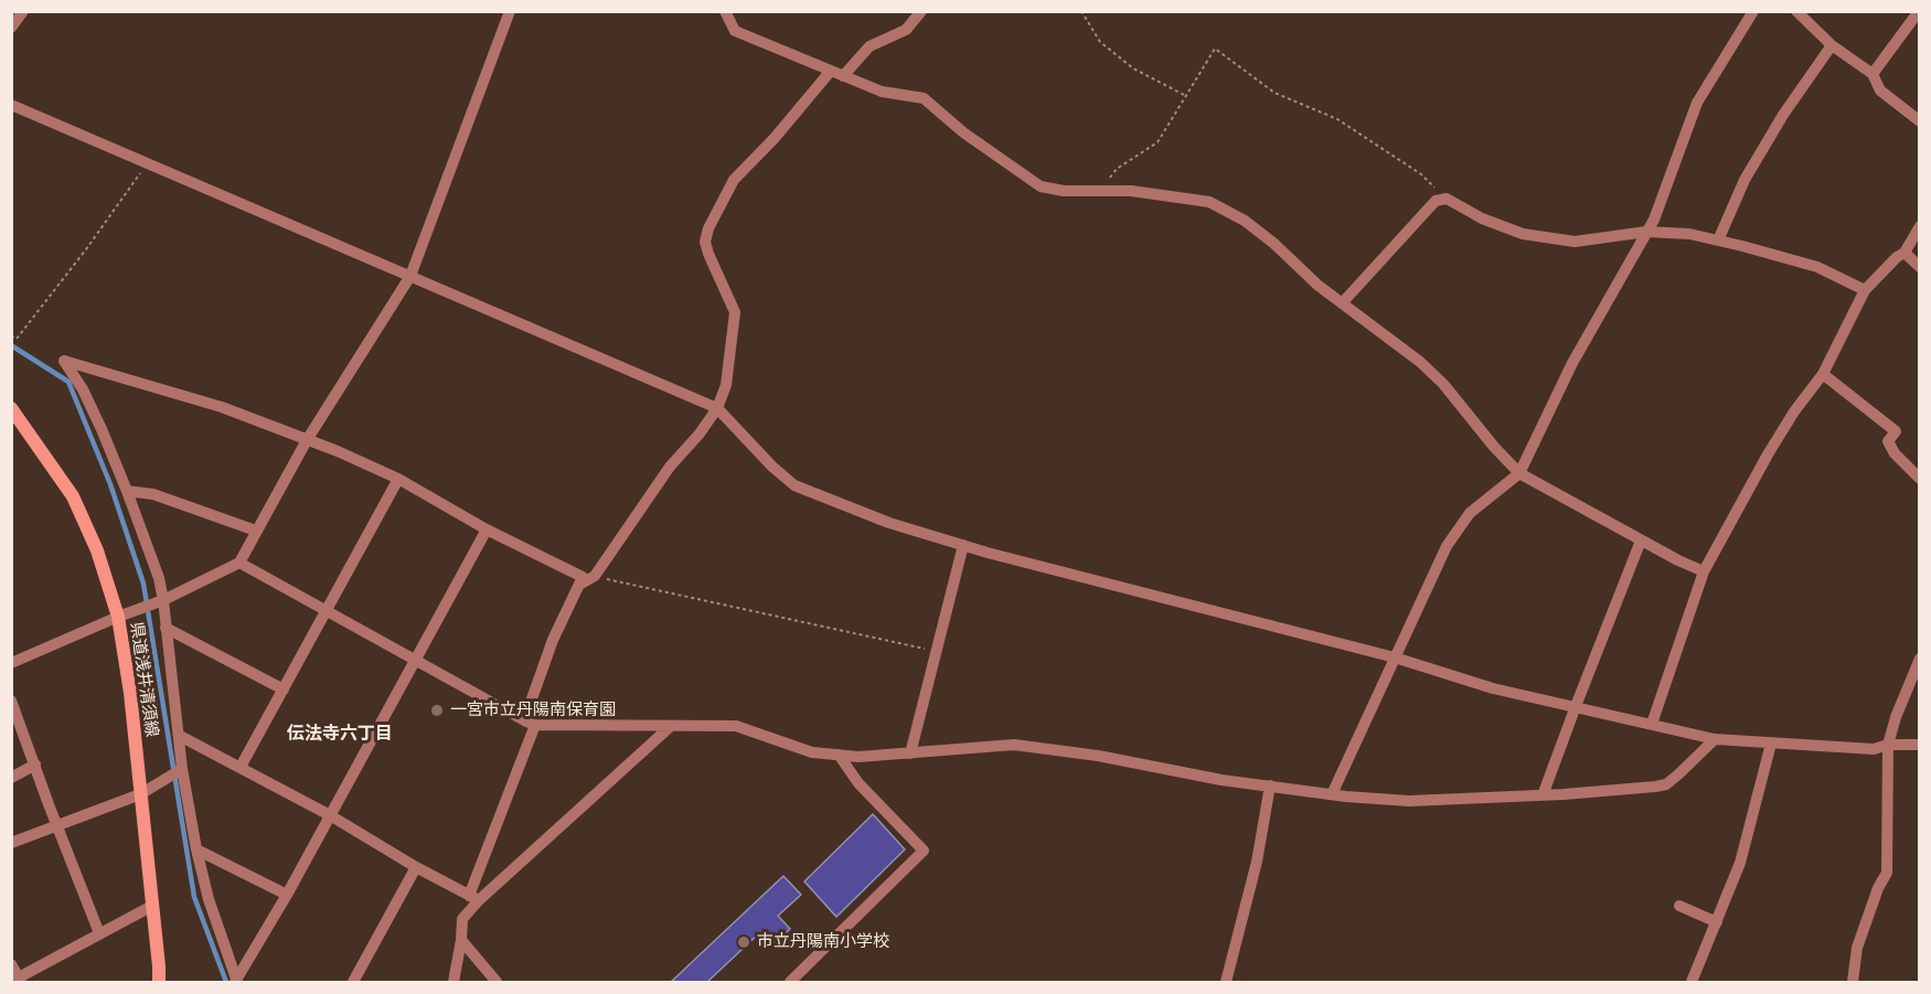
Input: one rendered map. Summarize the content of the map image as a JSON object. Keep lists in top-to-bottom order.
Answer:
{
  "streets": {
    "main road": ["県道浅井清須線"]
  },
  "districts": ["伝法寺六丁目"],
  "places": ["一宮市立丹陽南保育園", "市立丹陽南小学校"]
}
